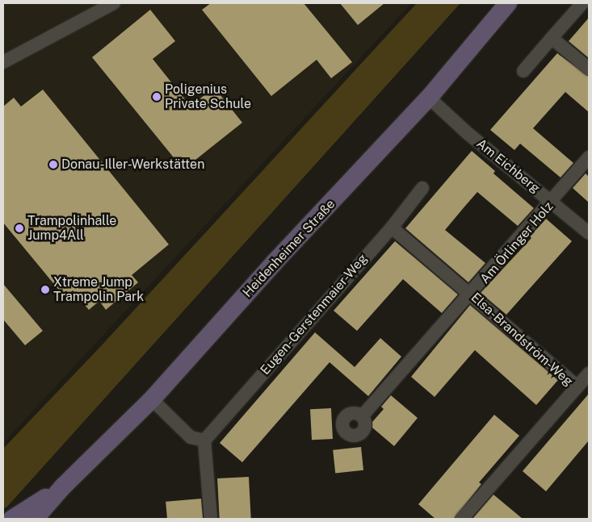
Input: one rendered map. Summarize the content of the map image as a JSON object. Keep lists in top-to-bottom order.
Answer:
{
  "streets": {
    "main road": ["Heidenheimer Straße"],
    "street": [
      "Am Eichberg",
      "Am Örlinger Holz",
      "Eugen-Gerstenmaier-Weg",
      "Elsa-Brandström-Weg"
    ]
  },
  "crossings": [
    ["Am Eichberg", "Am Örlinger Holz"],
    ["Am Eichberg", "Heidenheimer Straße"],
    ["Am Örlinger Holz", "Elsa-Brandström-Weg"],
    ["Eugen-Gerstenmaier-Weg", "Elsa-Brandström-Weg"]
  ],
  "places": [
    "Poligenius Private Schule",
    "Donau-Iller-Werkstätten",
    "Trampolinhalle Jump4All",
    "Xtreme Jump Trampolin Park"
  ]
}
